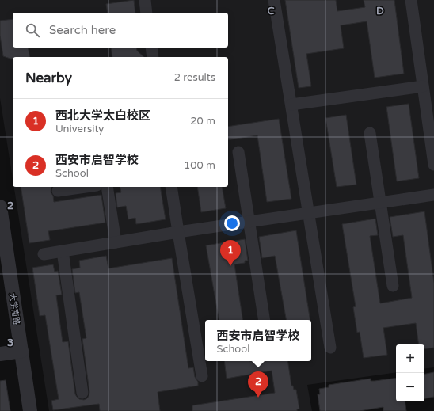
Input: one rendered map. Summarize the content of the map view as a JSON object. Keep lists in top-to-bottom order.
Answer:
{
  "streets": {
    "street": ["大学南路"]
  },
  "page": {
    "search": "Search here",
    "heading": ["Nearby", "2 results"],
    "list": [
      {
        "mark": "1",
        "name": "西北大学太白校区",
        "note": "University",
        "value": "20 m"
      },
      {
        "mark": "2",
        "name": "西安市启智学校",
        "note": "School",
        "value": "100 m"
      }
    ],
    "pins": ["1", "2"],
    "popup": ["西安市启智学校", "School"],
    "map_buttons": ["+", "−"]
  },
  "grid": {
    "columns": ["C", "D"],
    "rows": ["2", "3"]
  }
}
